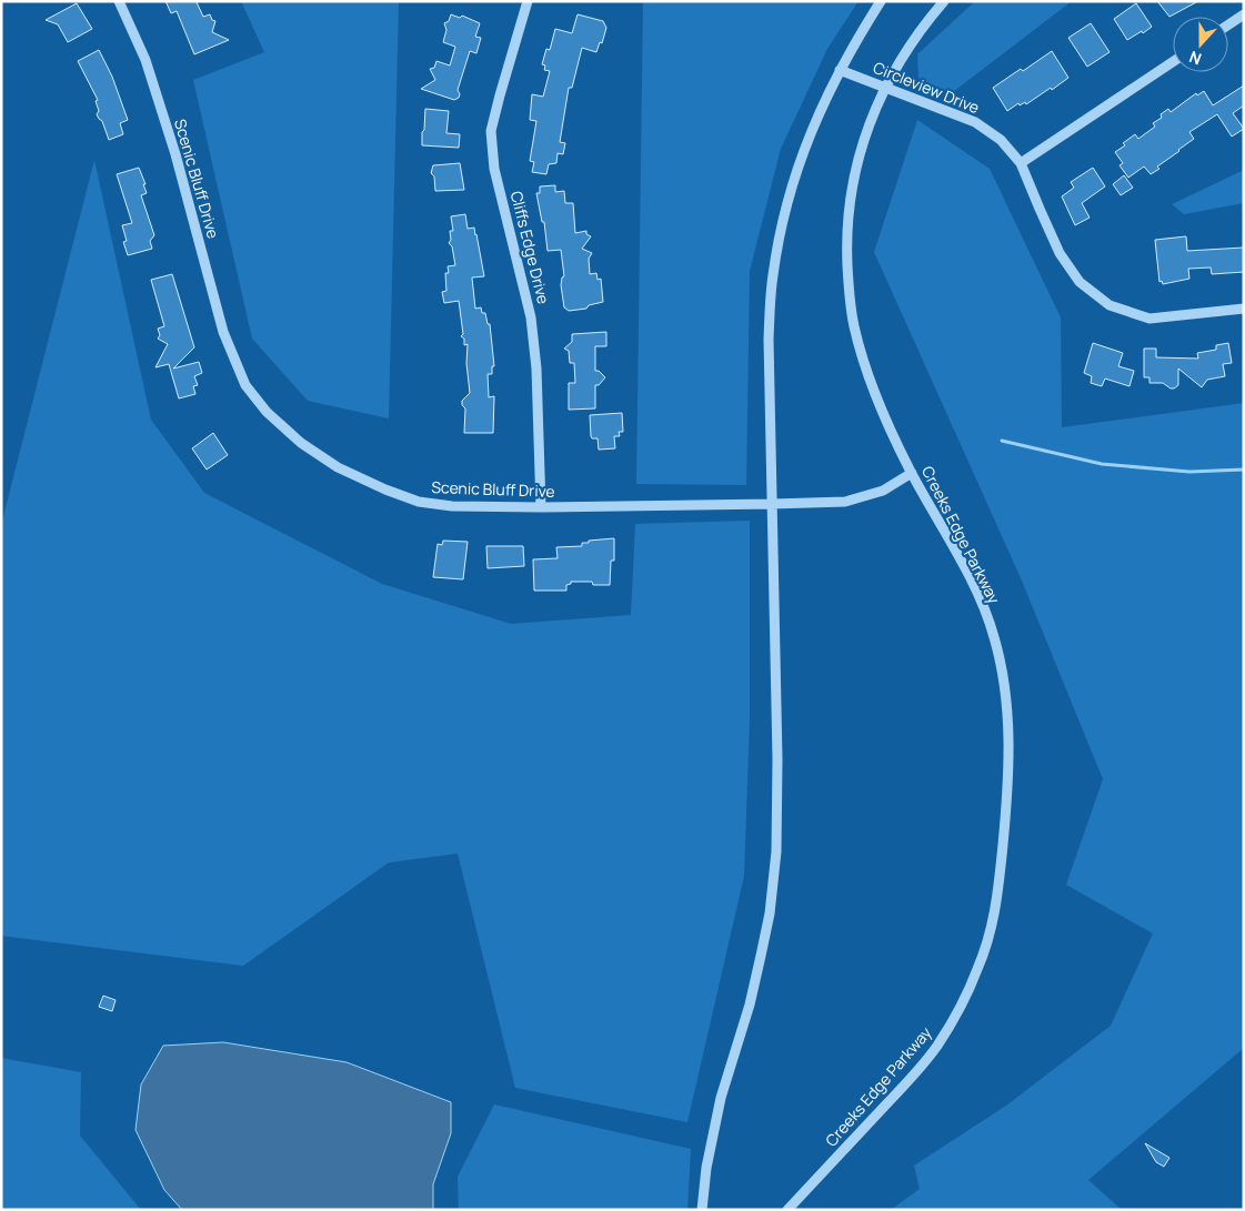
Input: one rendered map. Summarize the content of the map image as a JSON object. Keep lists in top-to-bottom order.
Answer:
{
  "streets": {
    "street": [
      "Circleview Drive",
      "Scenic Bluff Drive",
      "Cliffs Edge Drive",
      "Creeks Edge Parkway"
    ]
  },
  "crossings": [
    ["Circleview Drive", "Creeks Edge Parkway"],
    ["Scenic Bluff Drive", "Cliffs Edge Drive"],
    ["Scenic Bluff Drive", "Creeks Edge Parkway"]
  ],
  "north": "bottom"
}
